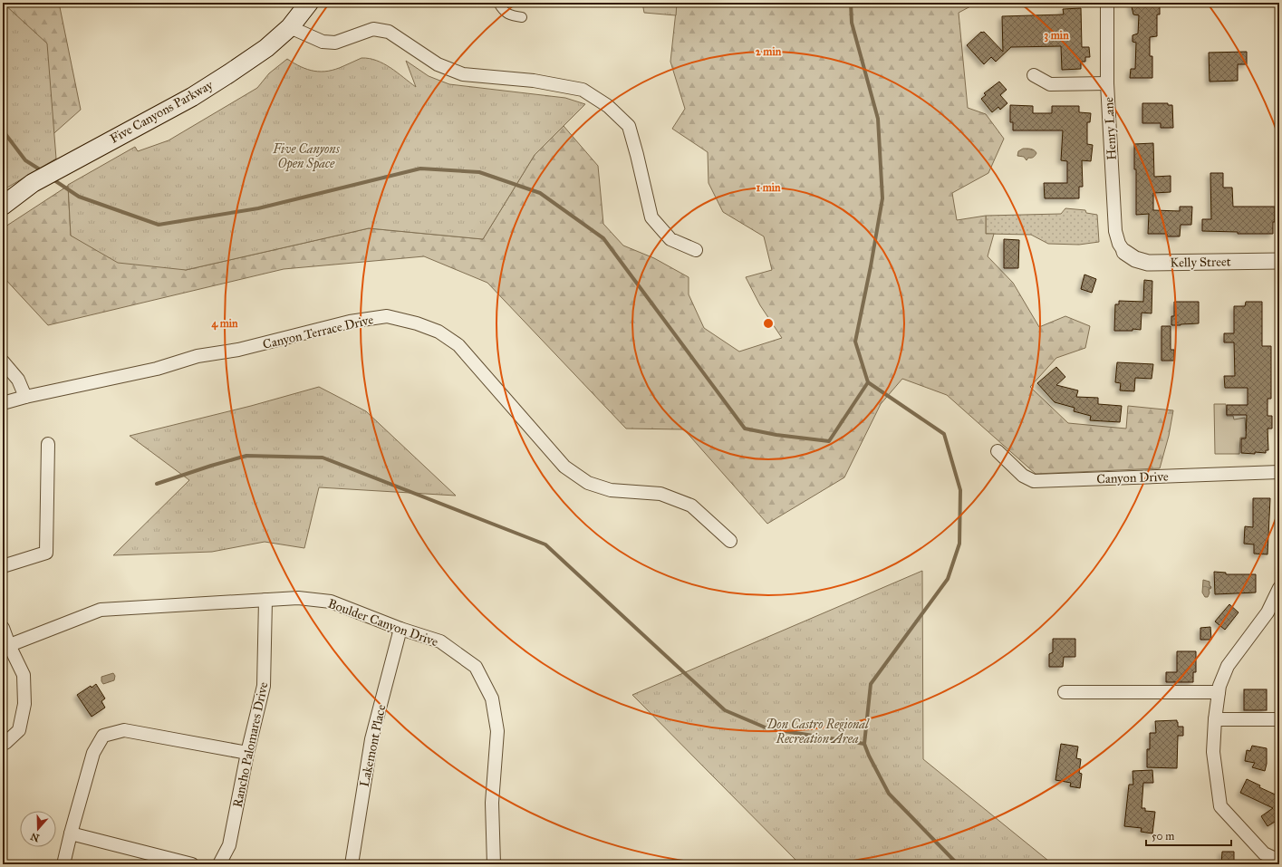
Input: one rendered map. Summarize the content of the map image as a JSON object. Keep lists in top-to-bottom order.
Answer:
{
  "streets": {
    "main road": ["Five Canyons Parkway"],
    "street": [
      "Henry Lane",
      "Kelly Street",
      "Canyon Terrace Drive",
      "Canyon Drive",
      "Boulder Canyon Drive",
      "Rancho Palomares Drive",
      "Lakemont Place"
    ]
  },
  "crossings": [
    ["Henry Lane", "Kelly Street"],
    ["Boulder Canyon Drive", "Rancho Palomares Drive"],
    ["Boulder Canyon Drive", "Lakemont Place"]
  ],
  "parks": ["Five Canyons Open Space", "Don Castro Regional Recreation Area"],
  "scale_bar": "50 m",
  "north": "bottom",
  "rings": [
    "3 min",
    "2 min",
    "1 min",
    "4 min"
  ]
}
